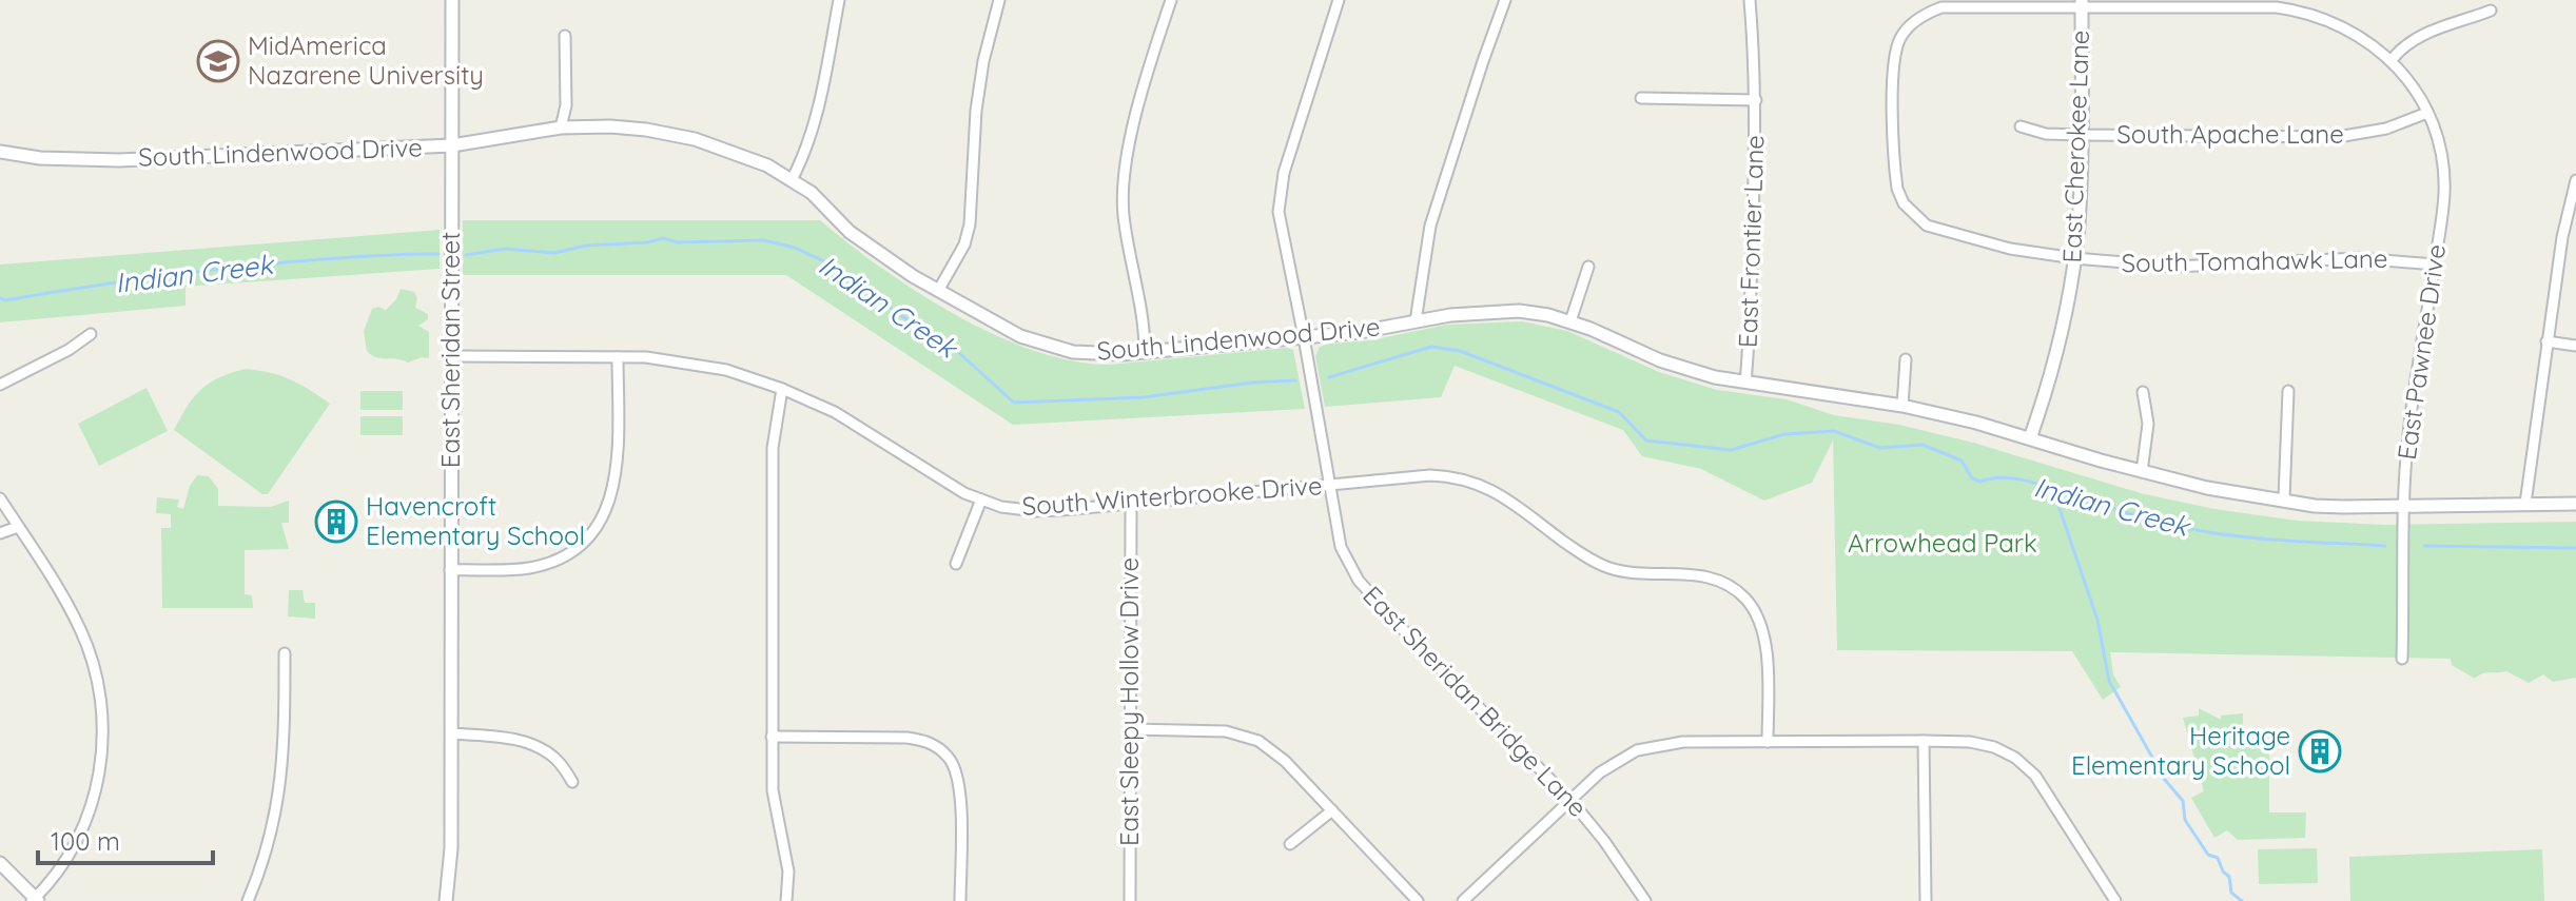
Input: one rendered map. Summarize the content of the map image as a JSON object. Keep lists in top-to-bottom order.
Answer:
{
  "streets": {
    "street": [
      "South Apache Lane",
      "East Cherokee Lane",
      "South Lindenwood Drive",
      "East Frontier Lane",
      "South Tomahawk Lane",
      "East Sheridan Street",
      "East Pawnee Drive",
      "South Winterbrooke Drive",
      "East Sleepy Hollow Drive",
      "East Sheridan Bridge Lane"
    ]
  },
  "crossings": [
    ["South Apache Lane", "East Cherokee Lane"],
    ["South Apache Lane", "East Pawnee Drive"],
    ["East Cherokee Lane", "South Lindenwood Drive"],
    ["East Cherokee Lane", "South Tomahawk Lane"],
    ["East Cherokee Lane", "East Pawnee Drive"],
    ["South Lindenwood Drive", "East Frontier Lane"],
    ["South Lindenwood Drive", "East Sheridan Street"],
    ["South Lindenwood Drive", "East Pawnee Drive"],
    ["South Lindenwood Drive", "East Sheridan Bridge Lane"],
    ["South Tomahawk Lane", "East Pawnee Drive"],
    ["East Sheridan Street", "South Winterbrooke Drive"],
    ["South Winterbrooke Drive", "East Sleepy Hollow Drive"],
    ["South Winterbrooke Drive", "East Sheridan Bridge Lane"]
  ],
  "water": ["Indian Creek"],
  "parks": ["Arrowhead Park"],
  "places": {
    "school or university": ["MidAmerica Nazarene University"],
    "building": ["Havencroft Elementary School", "Heritage Elementary School"]
  },
  "scale_bar": "100 m"
}
